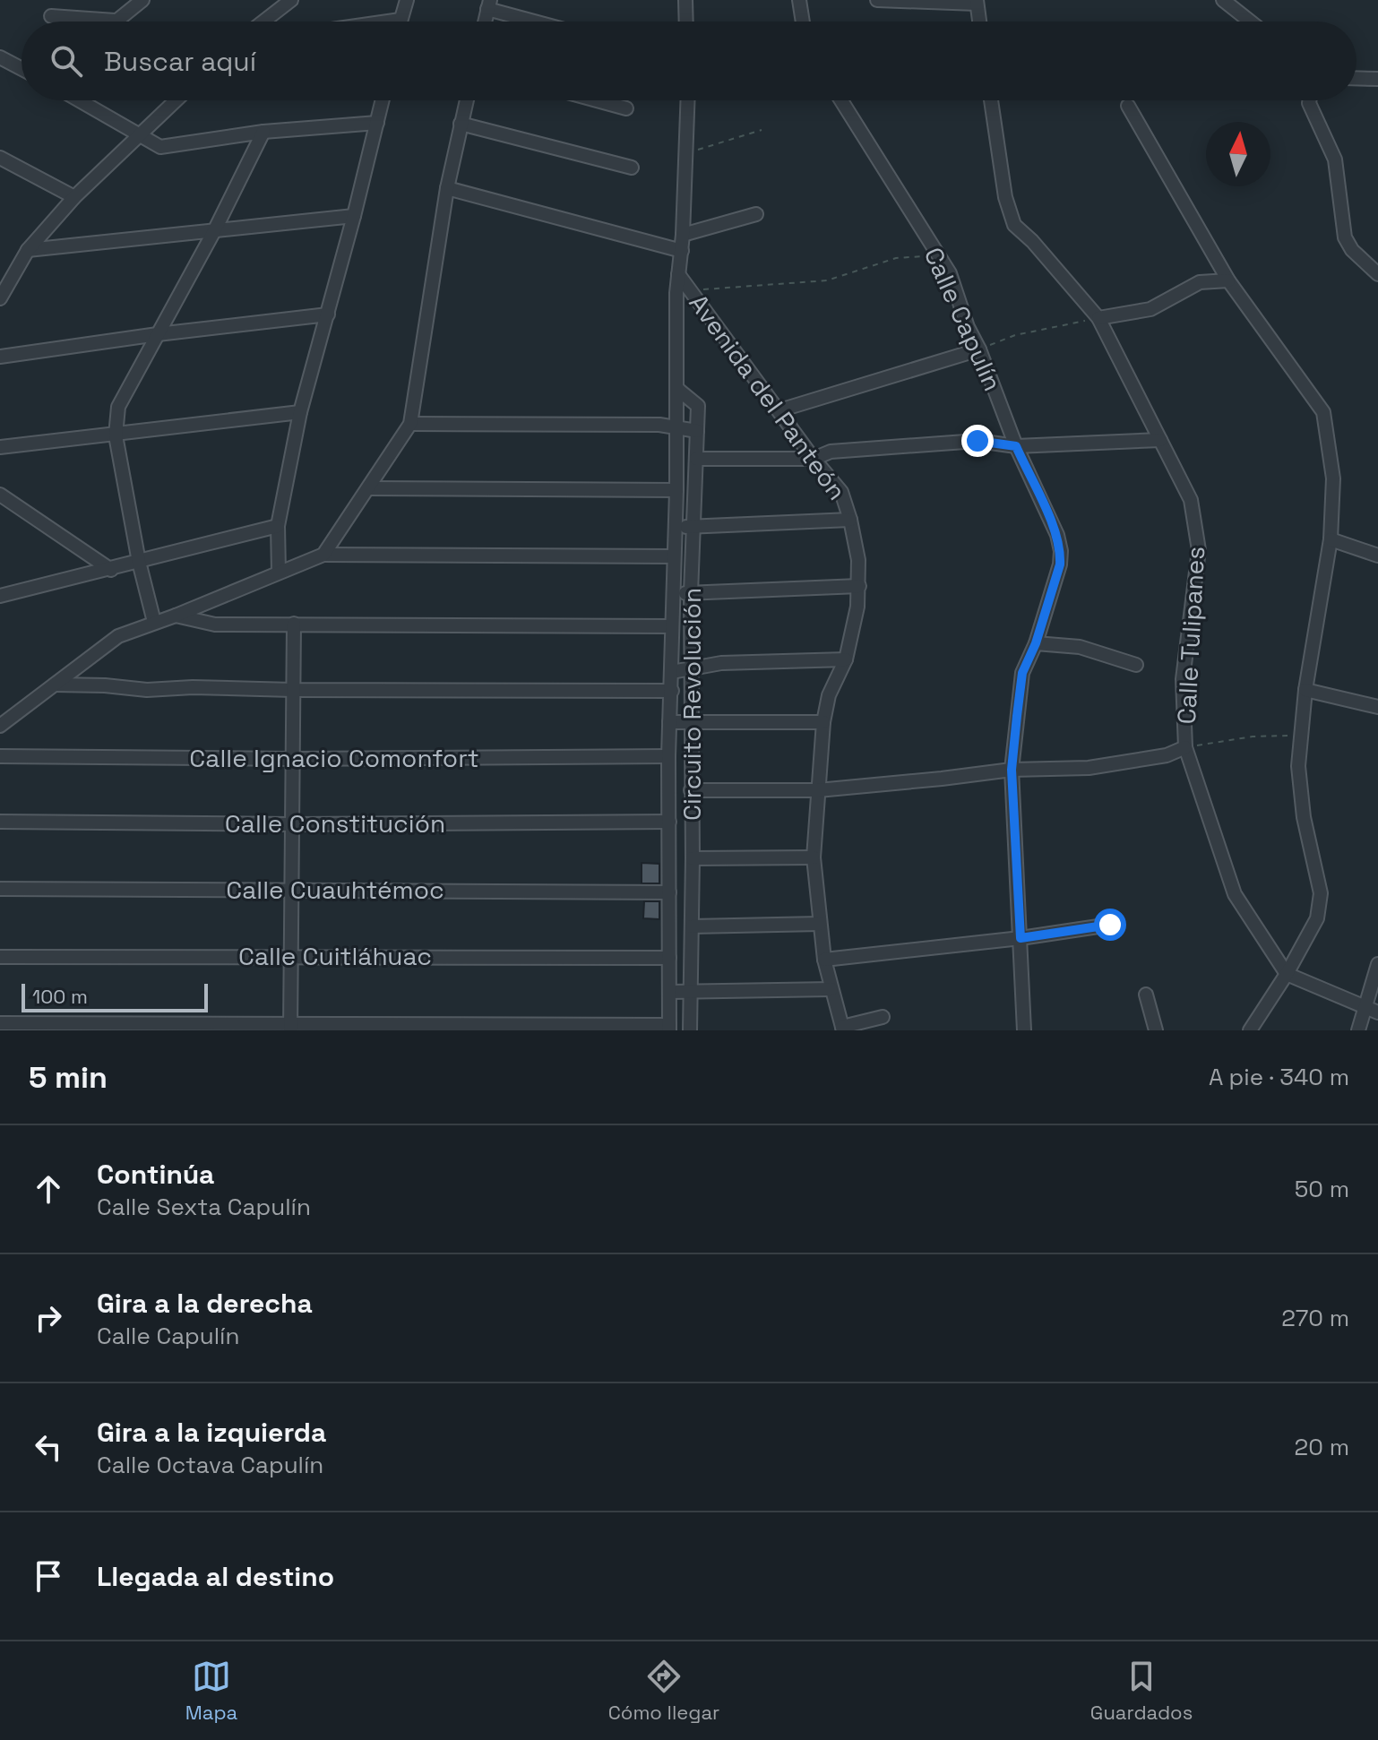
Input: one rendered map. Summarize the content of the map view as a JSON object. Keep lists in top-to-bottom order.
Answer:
{
  "streets": {
    "street": [
      "Calle Capulín",
      "Avenida del Panteón",
      "Calle Tulipanes",
      "Circuito Revolución",
      "Calle Ignacio Comonfort",
      "Calle Constitución",
      "Calle Cuauhtémoc",
      "Calle Cuitláhuac"
    ]
  },
  "crossings": [
    ["Avenida del Panteón", "Circuito Revolución"],
    ["Circuito Revolución", "Calle Ignacio Comonfort"],
    ["Circuito Revolución", "Calle Constitución"],
    ["Circuito Revolución", "Calle Cuauhtémoc"],
    ["Circuito Revolución", "Calle Cuitláhuac"]
  ],
  "scale_bar": "100 m",
  "north": "top",
  "page": {
    "search": "Buscar aquí",
    "scale": "100 m",
    "heading": ["5 min", "A pie · 340 m"],
    "list": [
      ["Continúa", "Calle Sexta Capulín", "50 m"],
      ["Gira a la derecha", "Calle Capulín", "270 m"],
      ["Gira a la izquierda", "Calle Octava Capulín", "20 m"],
      "Llegada al destino"
    ],
    "nav": ["Mapa", "Cómo llegar", "Guardados"]
  }
}
